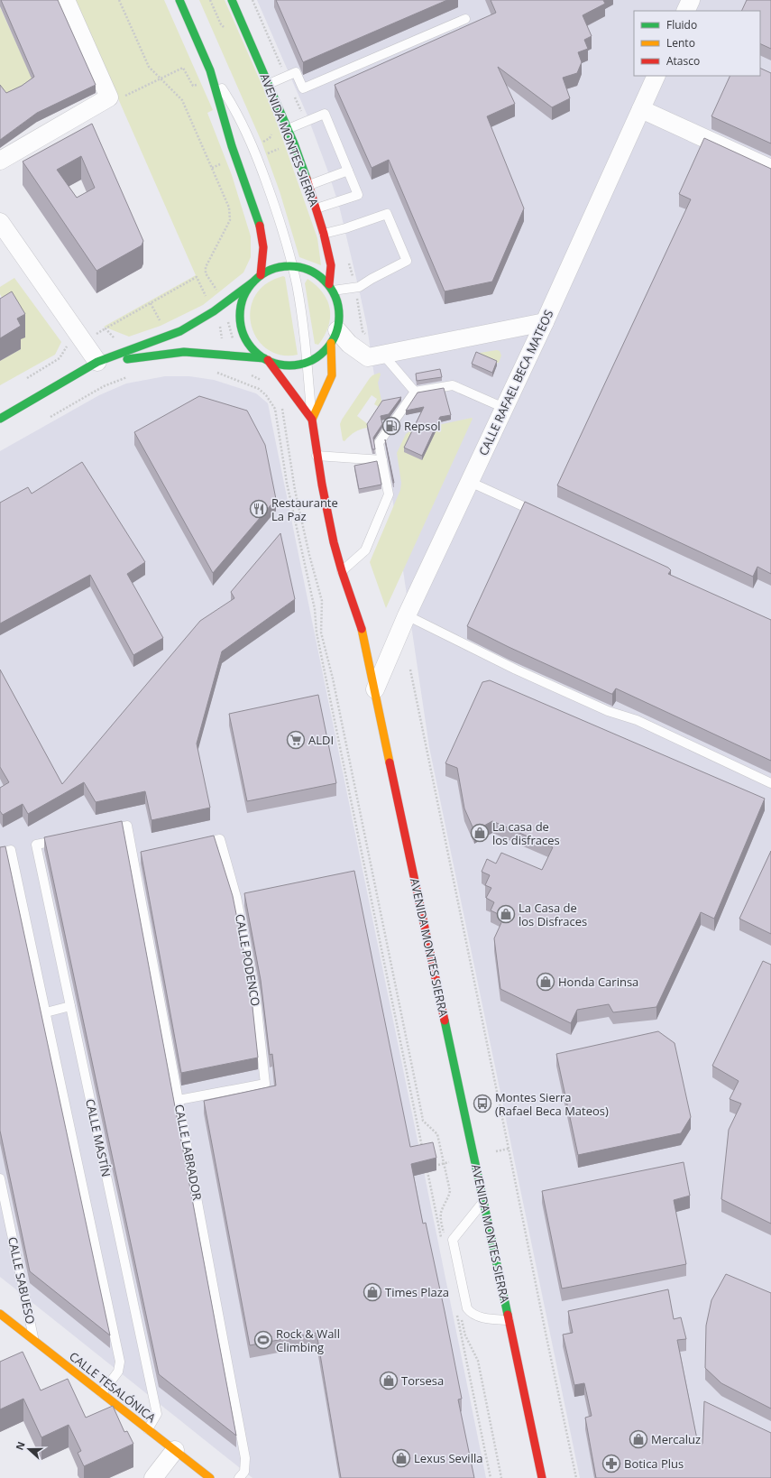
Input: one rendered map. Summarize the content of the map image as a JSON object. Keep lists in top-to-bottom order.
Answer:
{
  "streets": {
    "main road": ["AVENIDA MONTES SIERRA", "CALLE TESALÓNICA"],
    "street": ["CALLE RAFAEL BECA MATEOS"],
    "lane": [
      "CALLE PODENCO",
      "CALLE MASTÍN",
      "CALLE LABRADOR",
      "CALLE SABUESO"
    ]
  },
  "crossings": [
    ["AVENIDA MONTES SIERRA", "CALLE RAFAEL BECA MATEOS"],
    ["CALLE PODENCO", "CALLE LABRADOR"],
    ["CALLE MASTÍN", "CALLE TESALÓNICA"],
    ["CALLE SABUESO", "CALLE TESALÓNICA"]
  ],
  "places": {
    "fuel station": ["Repsol"],
    "restaurant": ["Restaurante La Paz"],
    "supermarket": ["ALDI"],
    "shop": [
      "La casa de los disfraces",
      "La Casa de los Disfraces",
      "Honda Carinsa",
      "Times Plaza",
      "Torsesa",
      "Mercaluz",
      "Lexus Sevilla"
    ],
    "bus stop": ["Montes Sierra (Rafael Beca Mateos)"],
    "sports": ["Rock & Wall Climbing"],
    "pharmacy": ["Botica Plus"]
  },
  "legend": ["Fluido", "Lento", "Atasco"],
  "north": "left"
}
